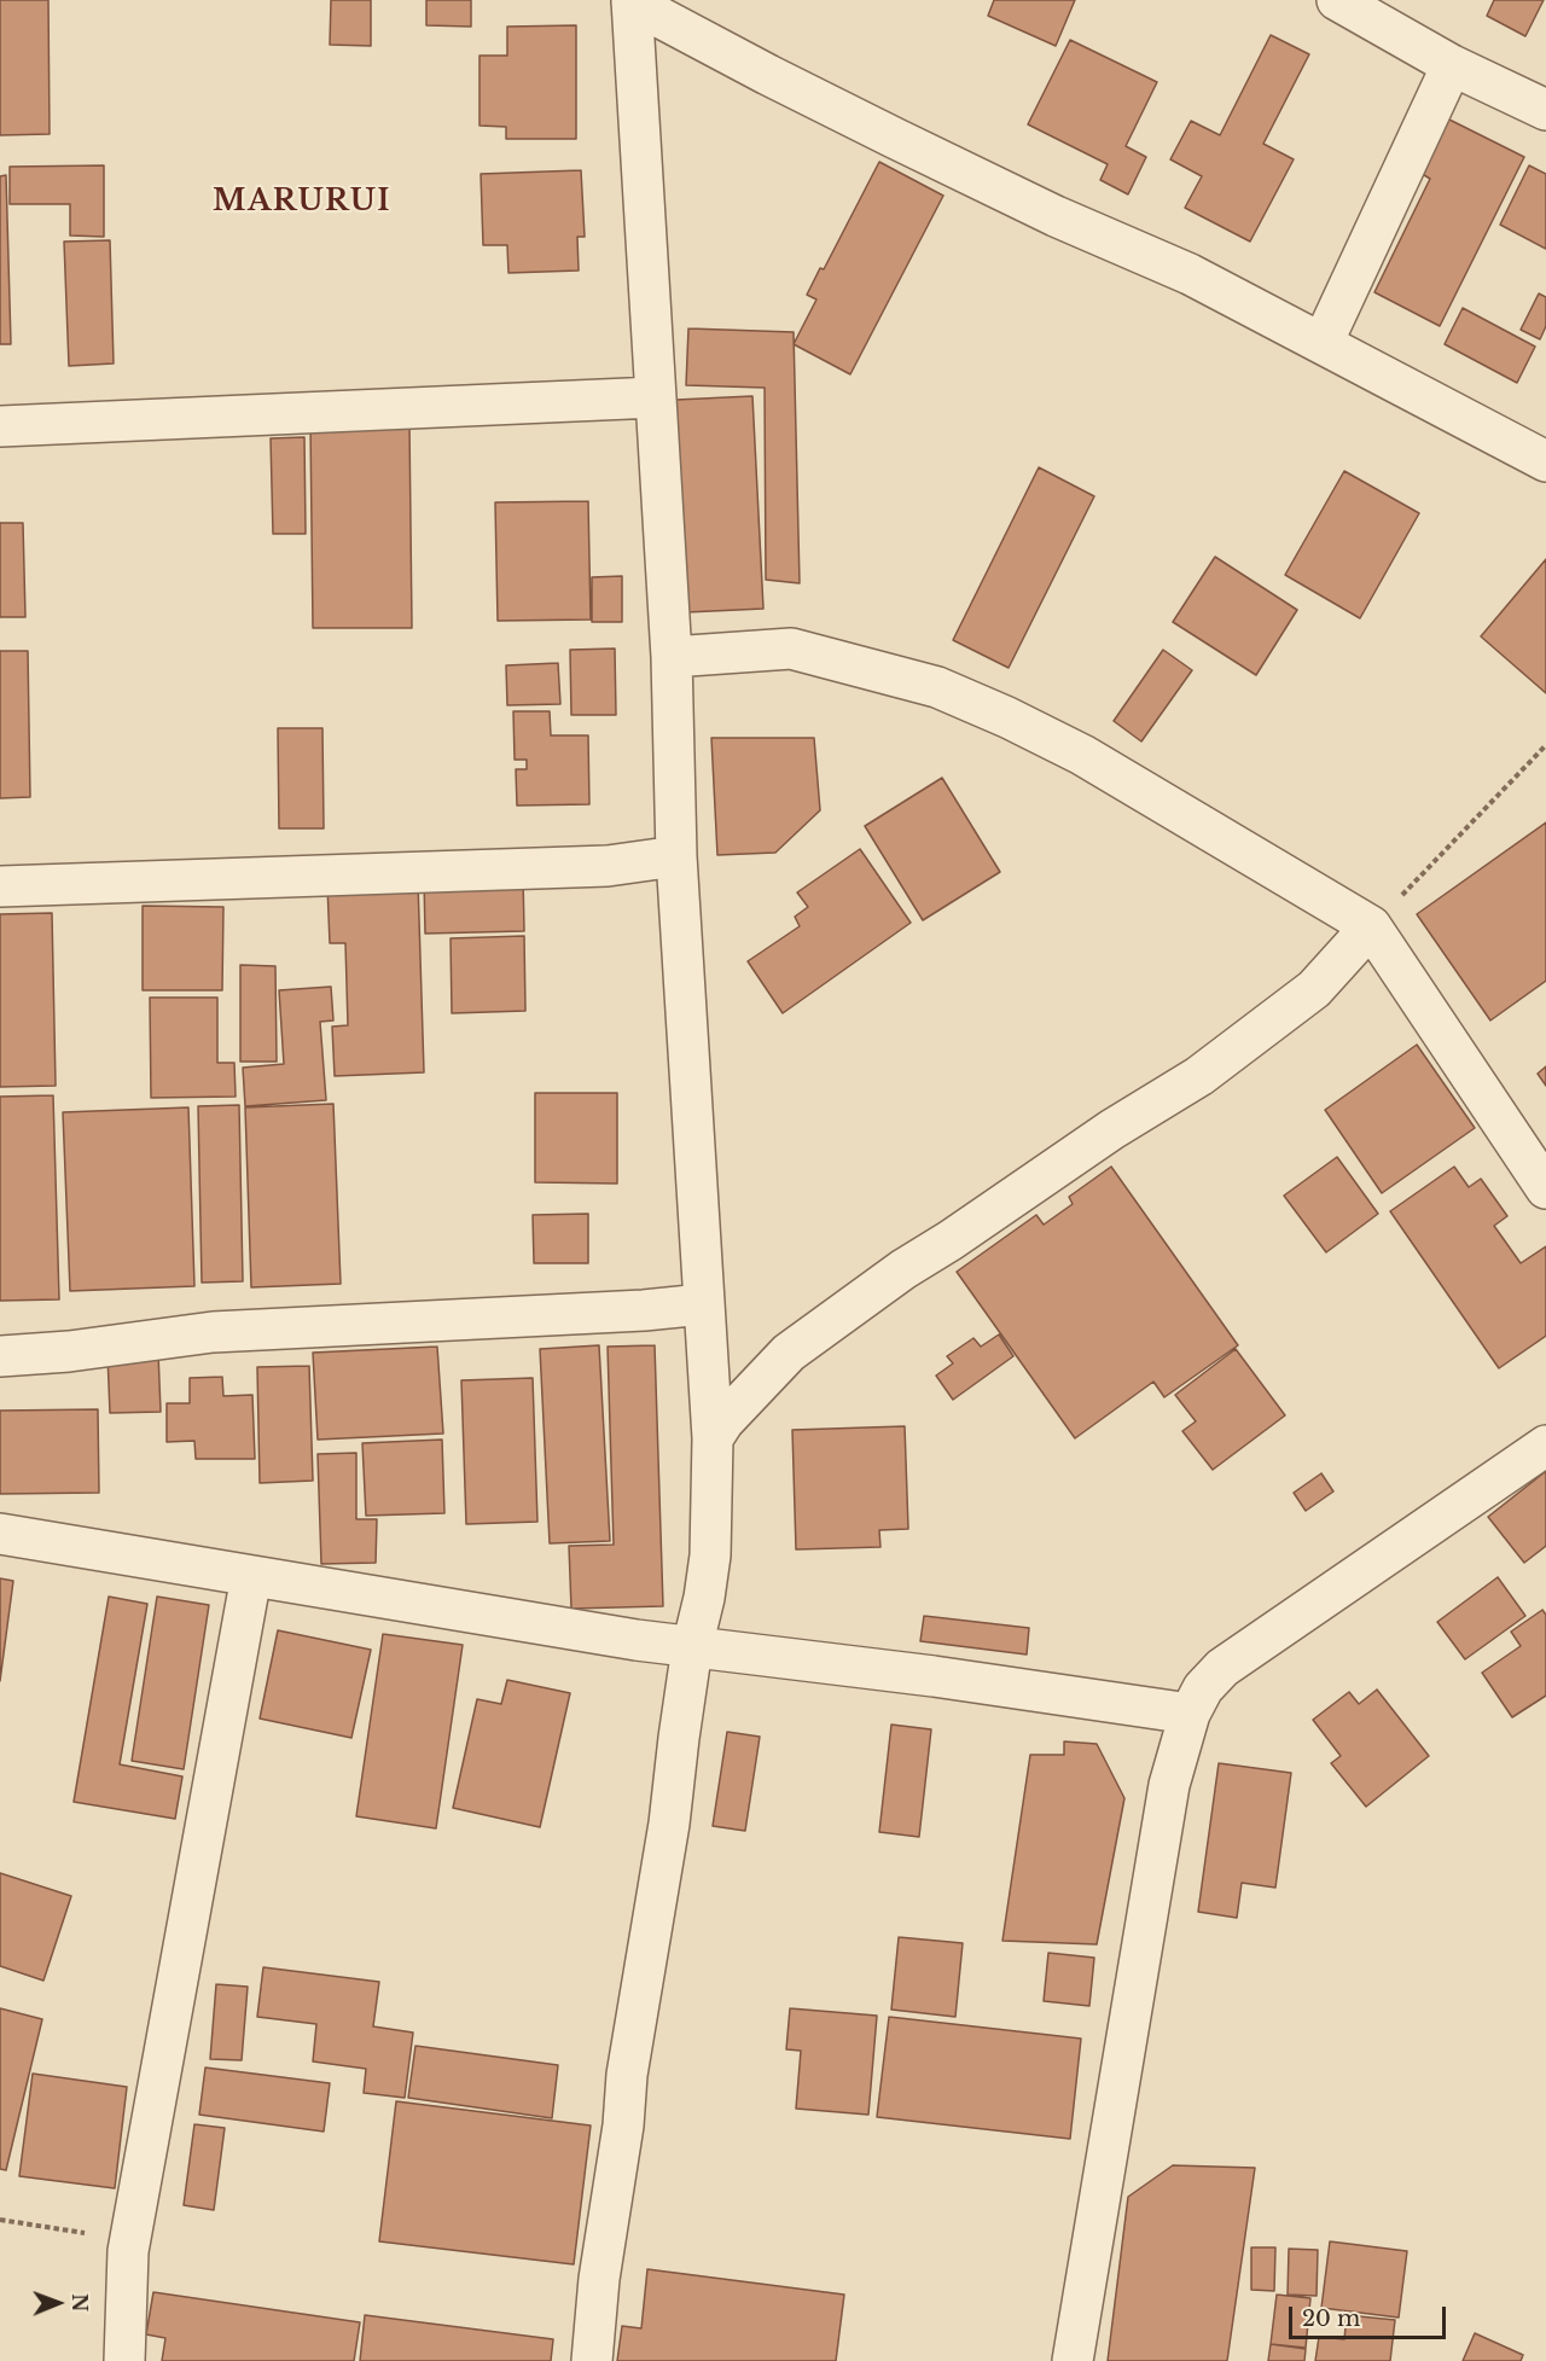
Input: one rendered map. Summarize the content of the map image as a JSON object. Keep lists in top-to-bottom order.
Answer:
{
  "districts": ["MARURUI"],
  "scale_bar": "20 m",
  "north": "right"
}
